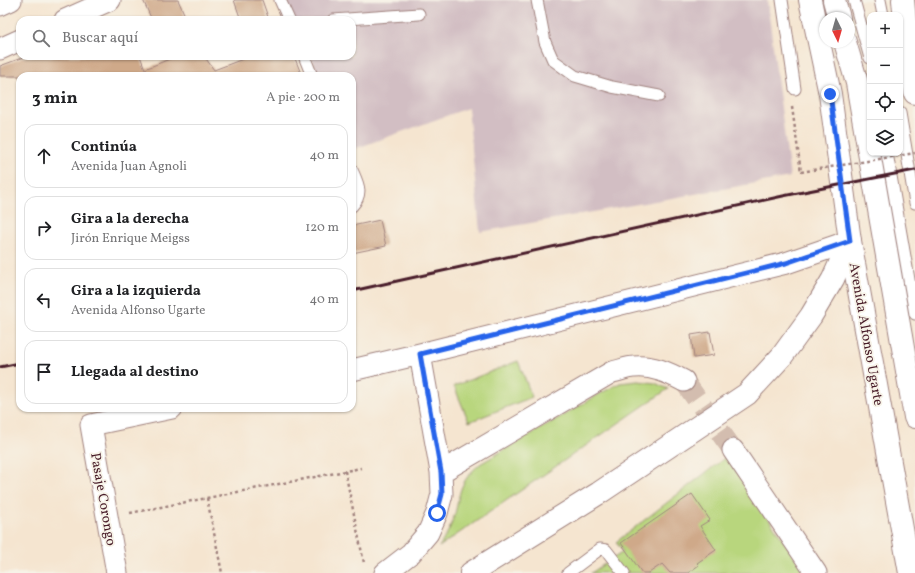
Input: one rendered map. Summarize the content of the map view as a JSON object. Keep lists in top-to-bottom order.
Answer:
{
  "streets": {
    "main road": ["Avenida Alfonso Ugarte"],
    "street": ["Pasaje Corongo"]
  },
  "north": "bottom",
  "page": {
    "map_buttons": ["+", "−"],
    "search": "Buscar aquí",
    "heading": ["3 min", "A pie · 200 m"],
    "list": [
      ["Continúa", "Avenida Juan Agnoli", "40 m"],
      ["Gira a la derecha", "Jirón Enrique Meigss", "120 m"],
      ["Gira a la izquierda", "Avenida Alfonso Ugarte", "40 m"],
      "Llegada al destino"
    ]
  }
}
